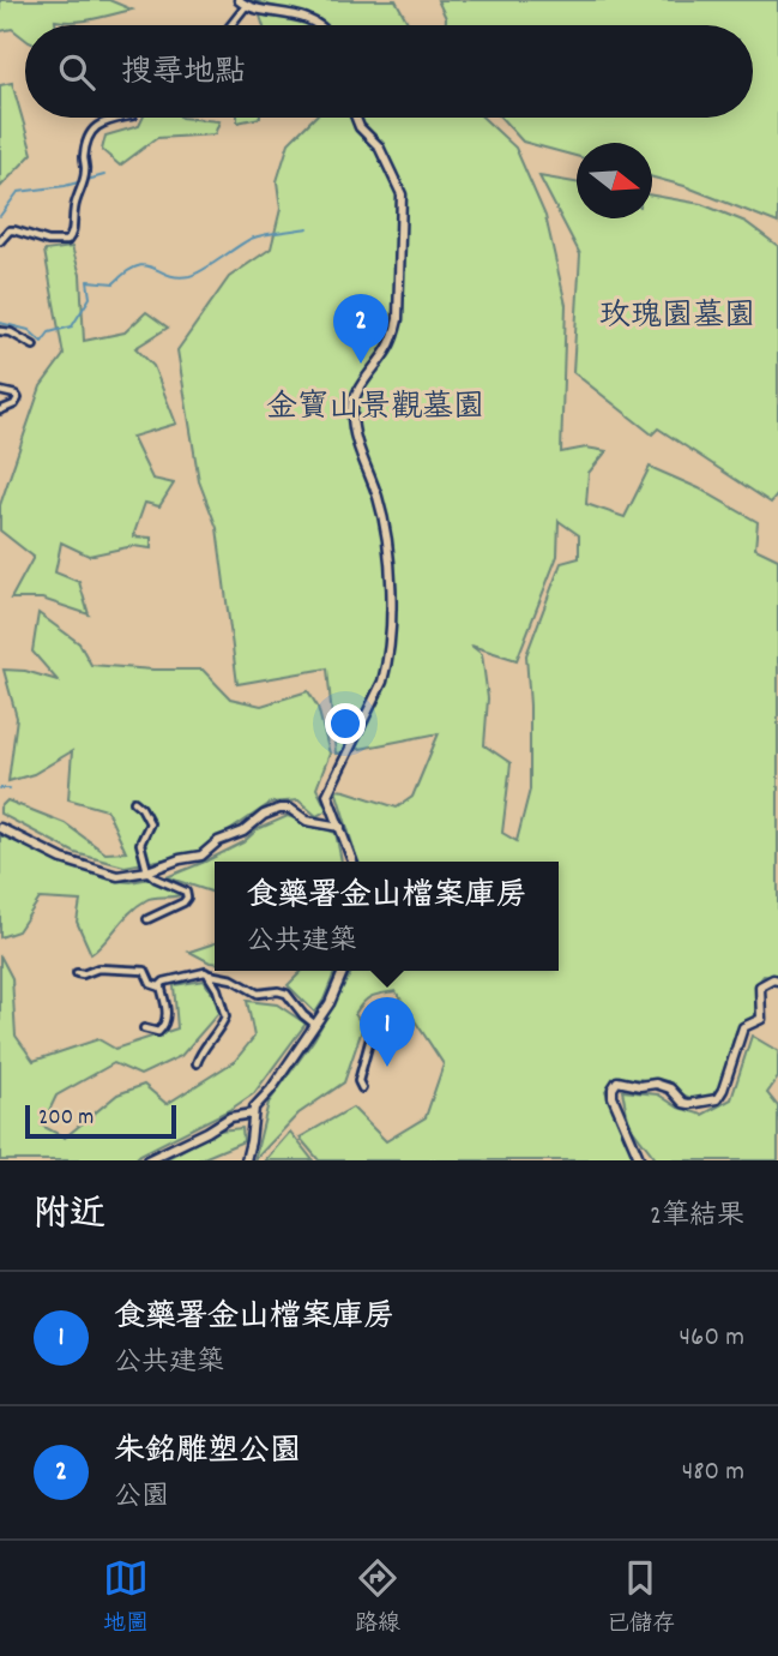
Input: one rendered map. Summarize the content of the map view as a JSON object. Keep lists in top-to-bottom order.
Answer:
{
  "parks": ["玫瑰園墓園", "金寶山景觀墓園"],
  "scale_bar": "200 m",
  "north": "right",
  "page": {
    "search": "搜尋地點",
    "pins": ["2", "1"],
    "popup": ["食藥署金山檔案庫房", "公共建築"],
    "scale": "200 m",
    "heading": ["附近", "2筆結果"],
    "list": [
      {
        "mark": "1",
        "name": "食藥署金山檔案庫房",
        "note": "公共建築",
        "value": "460 m"
      },
      {
        "mark": "2",
        "name": "朱銘雕塑公園",
        "note": "公園",
        "value": "480 m"
      }
    ],
    "nav": ["地圖", "路線", "已儲存"]
  }
}
